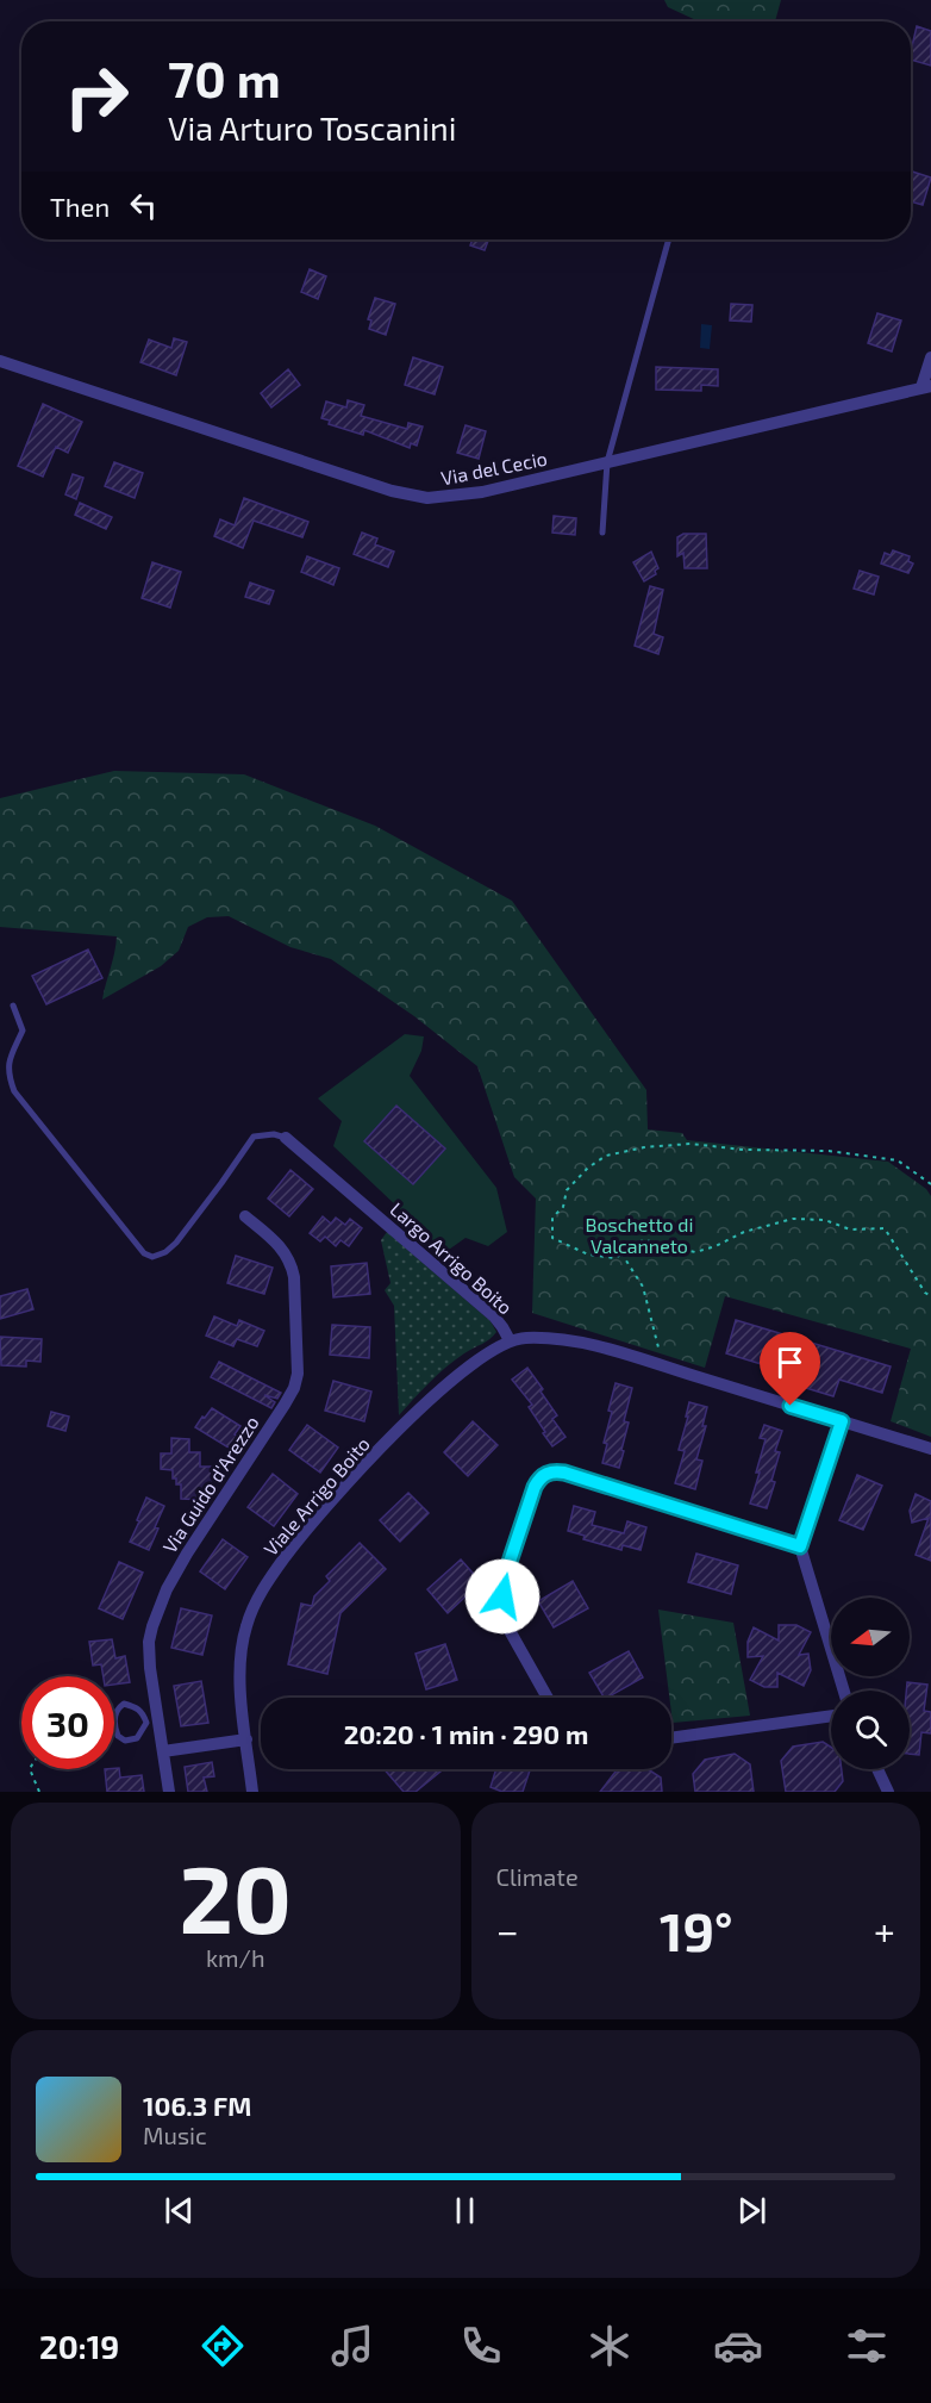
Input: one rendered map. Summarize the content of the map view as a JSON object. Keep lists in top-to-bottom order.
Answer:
{
  "streets": {
    "street": [
      "Via del Cecio",
      "Largo Arrigo Boito",
      "Via Guido d'Arezzo",
      "Viale Arrigo Boito"
    ]
  },
  "crossings": [
    ["Largo Arrigo Boito", "Viale Arrigo Boito"]
  ],
  "parks": ["Boschetto di Valcanneto"],
  "north": "left",
  "page": {
    "turn": ["70 m", "Via Arturo Toscanini"],
    "then": "Then",
    "limit": "30",
    "trip": "20:20 · 1 min · 290 m",
    "tile": [
      ["20", "km/h"],
      "Climate"
    ],
    "heat": ["−", "19°", "+"],
    "song": ["106.3 FM", "Music"],
    "tabs": "20:19"
  }
}
